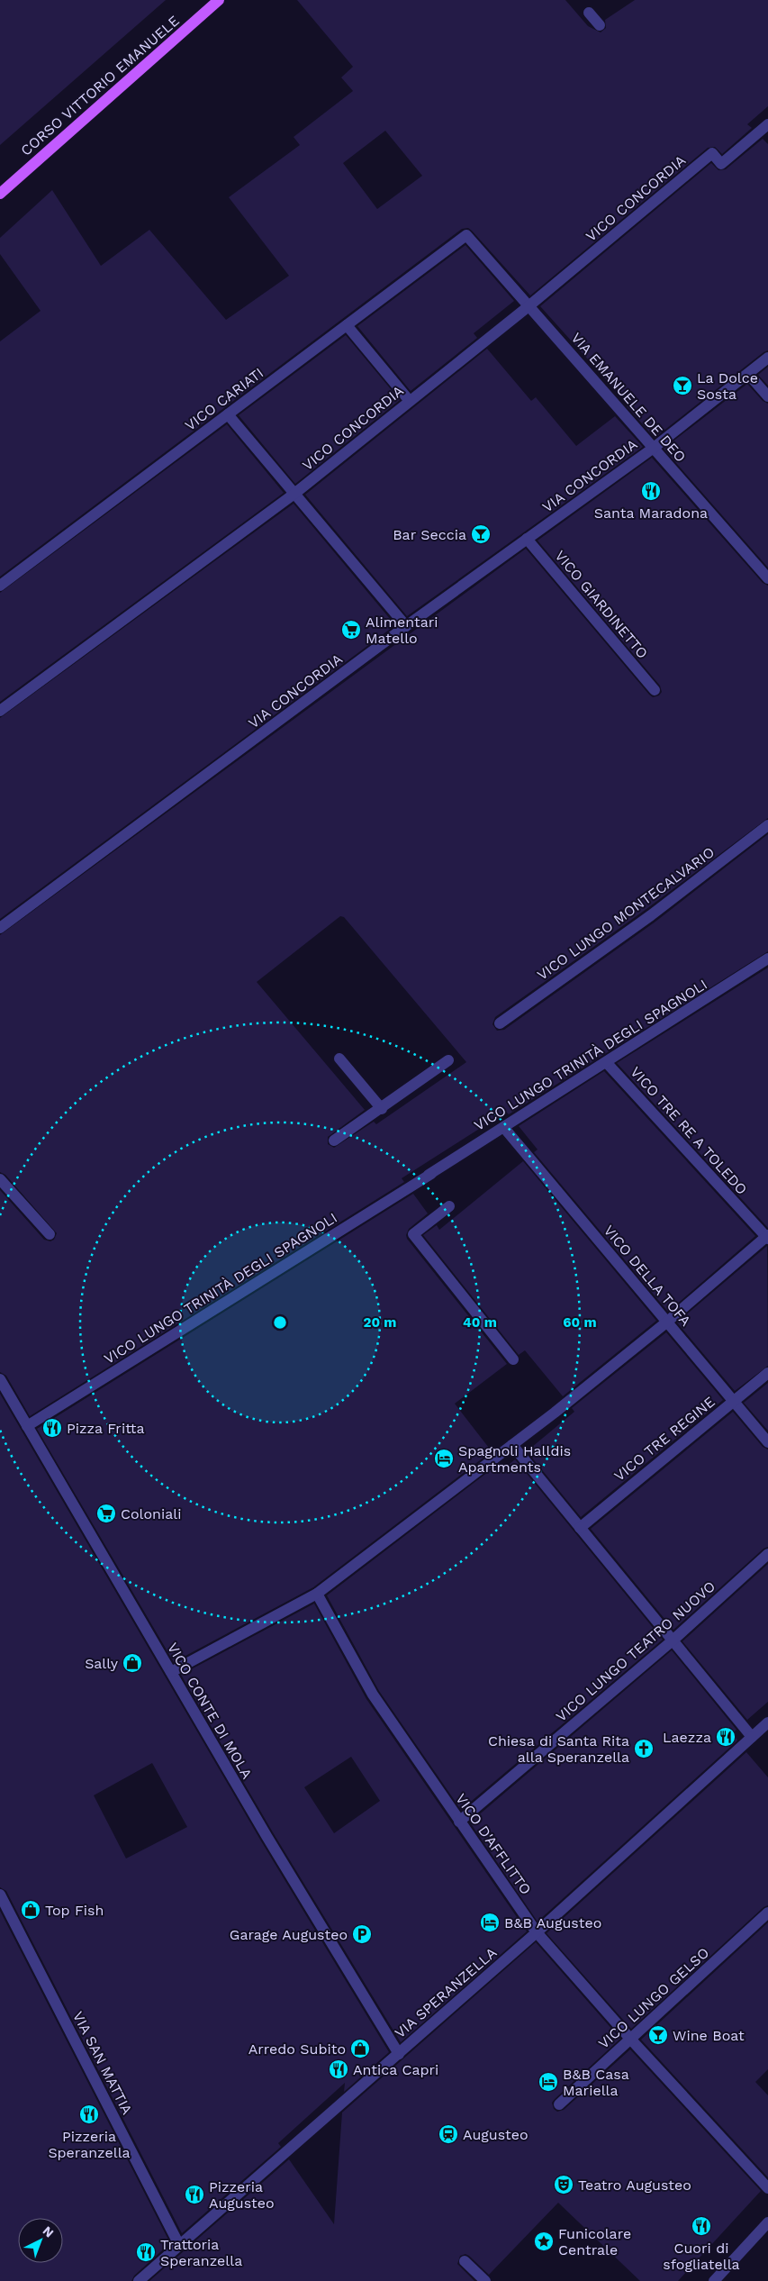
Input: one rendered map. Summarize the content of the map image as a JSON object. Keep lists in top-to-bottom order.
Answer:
{
  "streets": {
    "main road": ["CORSO VITTORIO EMANUELE"],
    "street": [
      "VICO CONCORDIA",
      "VIA EMANUELE DE DEO",
      "VICO CARIATI",
      "VIA CONCORDIA",
      "VICO GIARDINETTO",
      "VICO LUNGO MONTECALVARIO",
      "VICO LUNGO TRINITÀ DEGLI SPAGNOLI",
      "VICO TRE RE A TOLEDO",
      "VICO DELLA TOFA",
      "VICO TRE REGINE",
      "VICO LUNGO TEATRO NUOVO",
      "VICO CONTE DI MOLA",
      "VICO D'AFFLITTO",
      "VIA SPERANZELLA",
      "VICO LUNGO GELSO",
      "VIA SAN MATTIA"
    ]
  },
  "crossings": [
    ["VICO CONCORDIA", "VIA EMANUELE DE DEO"],
    ["VIA EMANUELE DE DEO", "VICO CARIATI"],
    ["VIA EMANUELE DE DEO", "VIA CONCORDIA"],
    ["VIA CONCORDIA", "VICO GIARDINETTO"],
    ["VICO LUNGO TRINITÀ DEGLI SPAGNOLI", "VICO TRE RE A TOLEDO"],
    ["VICO LUNGO TRINITÀ DEGLI SPAGNOLI", "VICO DELLA TOFA"],
    ["VICO LUNGO TRINITÀ DEGLI SPAGNOLI", "VICO CONTE DI MOLA"],
    ["VICO DELLA TOFA", "VICO TRE REGINE"],
    ["VICO LUNGO TEATRO NUOVO", "VICO D'AFFLITTO"],
    ["VICO CONTE DI MOLA", "VIA SPERANZELLA"],
    ["VICO D'AFFLITTO", "VIA SPERANZELLA"],
    ["VICO D'AFFLITTO", "VICO LUNGO GELSO"],
    ["VIA SPERANZELLA", "VIA SAN MATTIA"]
  ],
  "places": {
    "bar": ["La Dolce Sosta", "Bar Seccia", "Wine Boat"],
    "restaurant": [
      "Santa Maradona",
      "Pizza Fritta",
      "Laezza",
      "Antica Capri",
      "Pizzeria Speranzella",
      "Pizzeria Augusteo",
      "Cuori di sfogliatella",
      "Trattoria Speranzella"
    ],
    "supermarket": ["Alimentari Matello", "Coloniali"],
    "hotel": ["Spagnoli Halldis Apartments", "B&B Augusteo", "B&B Casa Mariella"],
    "shop": ["Sally", "Top Fish", "Arredo Subito"],
    "church": ["Chiesa di Santa Rita alla Speranzella"],
    "parking": ["Garage Augusteo"],
    "station": ["Augusteo"],
    "theatre": ["Teatro Augusteo"],
    "place": ["Funicolare Centrale"]
  },
  "north": "top right",
  "rings": ["20 m", "40 m", "60 m"]
}
